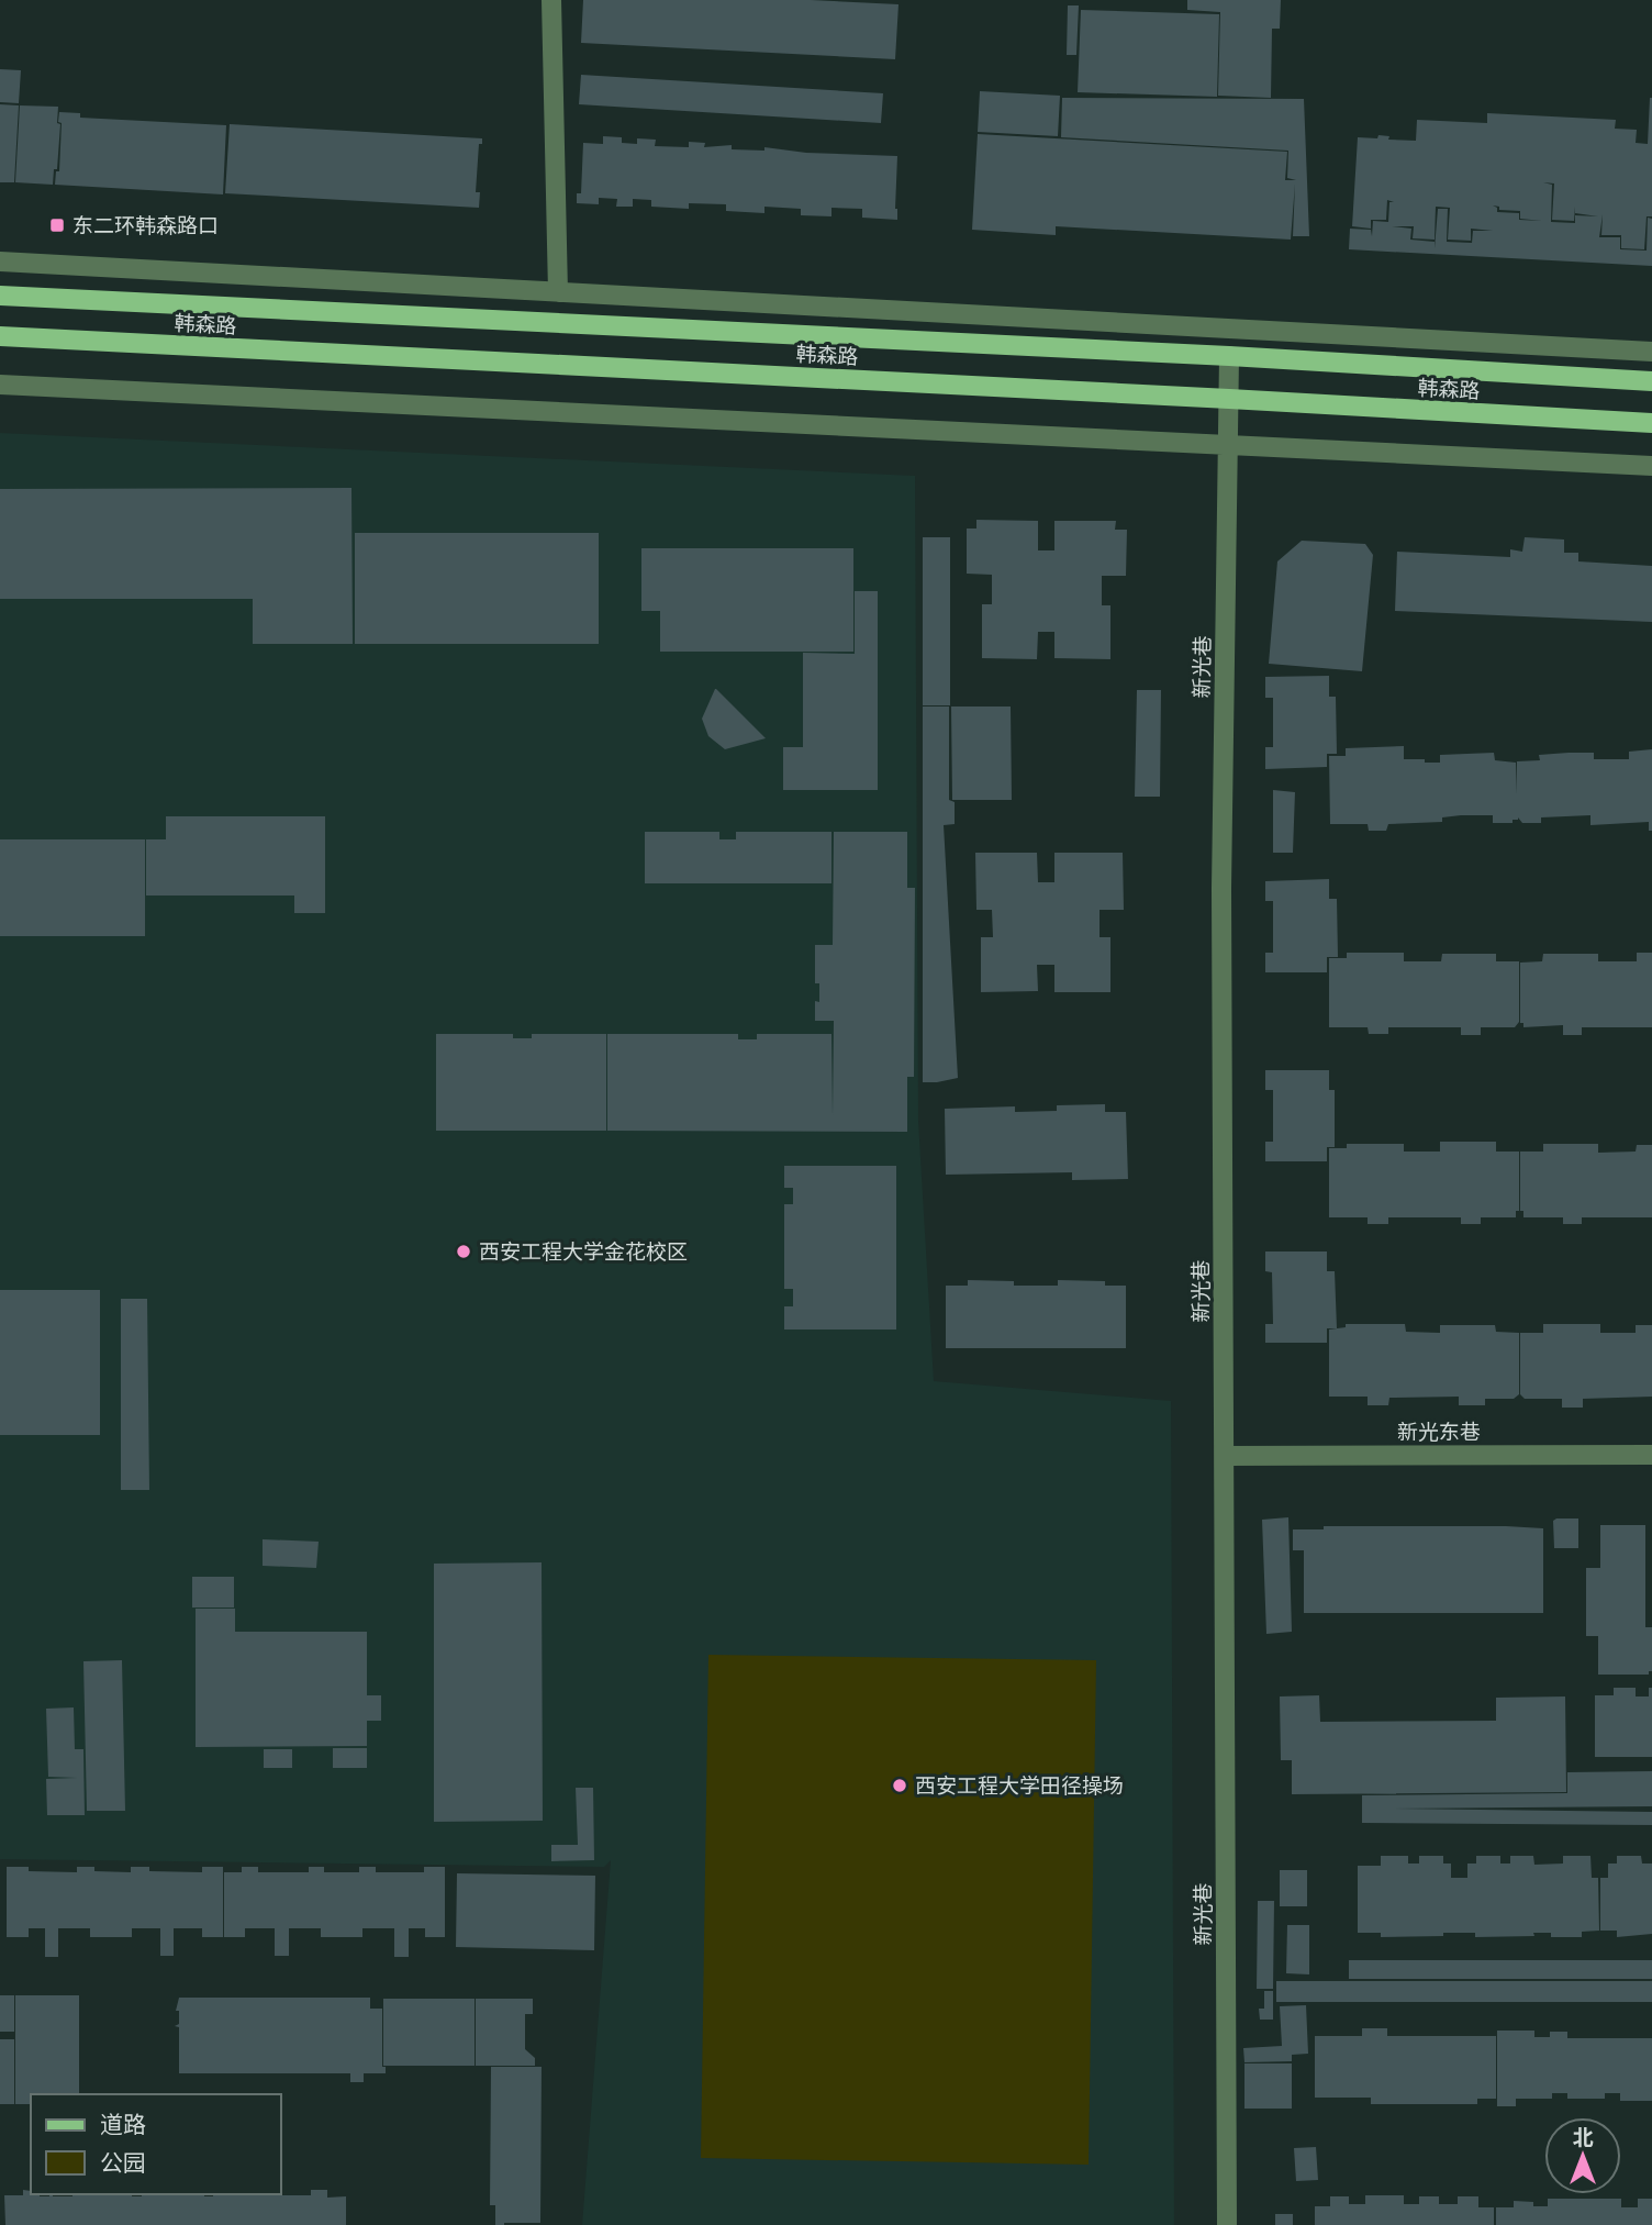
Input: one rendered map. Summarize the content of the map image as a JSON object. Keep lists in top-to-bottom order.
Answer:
{
  "streets": {
    "main road": ["韩森路"],
    "street": ["新光巷", "新光东巷"]
  },
  "crossings": [
    ["韩森路", "新光巷"],
    ["新光巷", "新光东巷"]
  ],
  "places": {
    "transit": ["东二环韩森路口"],
    "other": ["西安工程大学金花校区", "西安工程大学田径操场"]
  },
  "legend": ["道路", "公园"],
  "north": "top"
}
